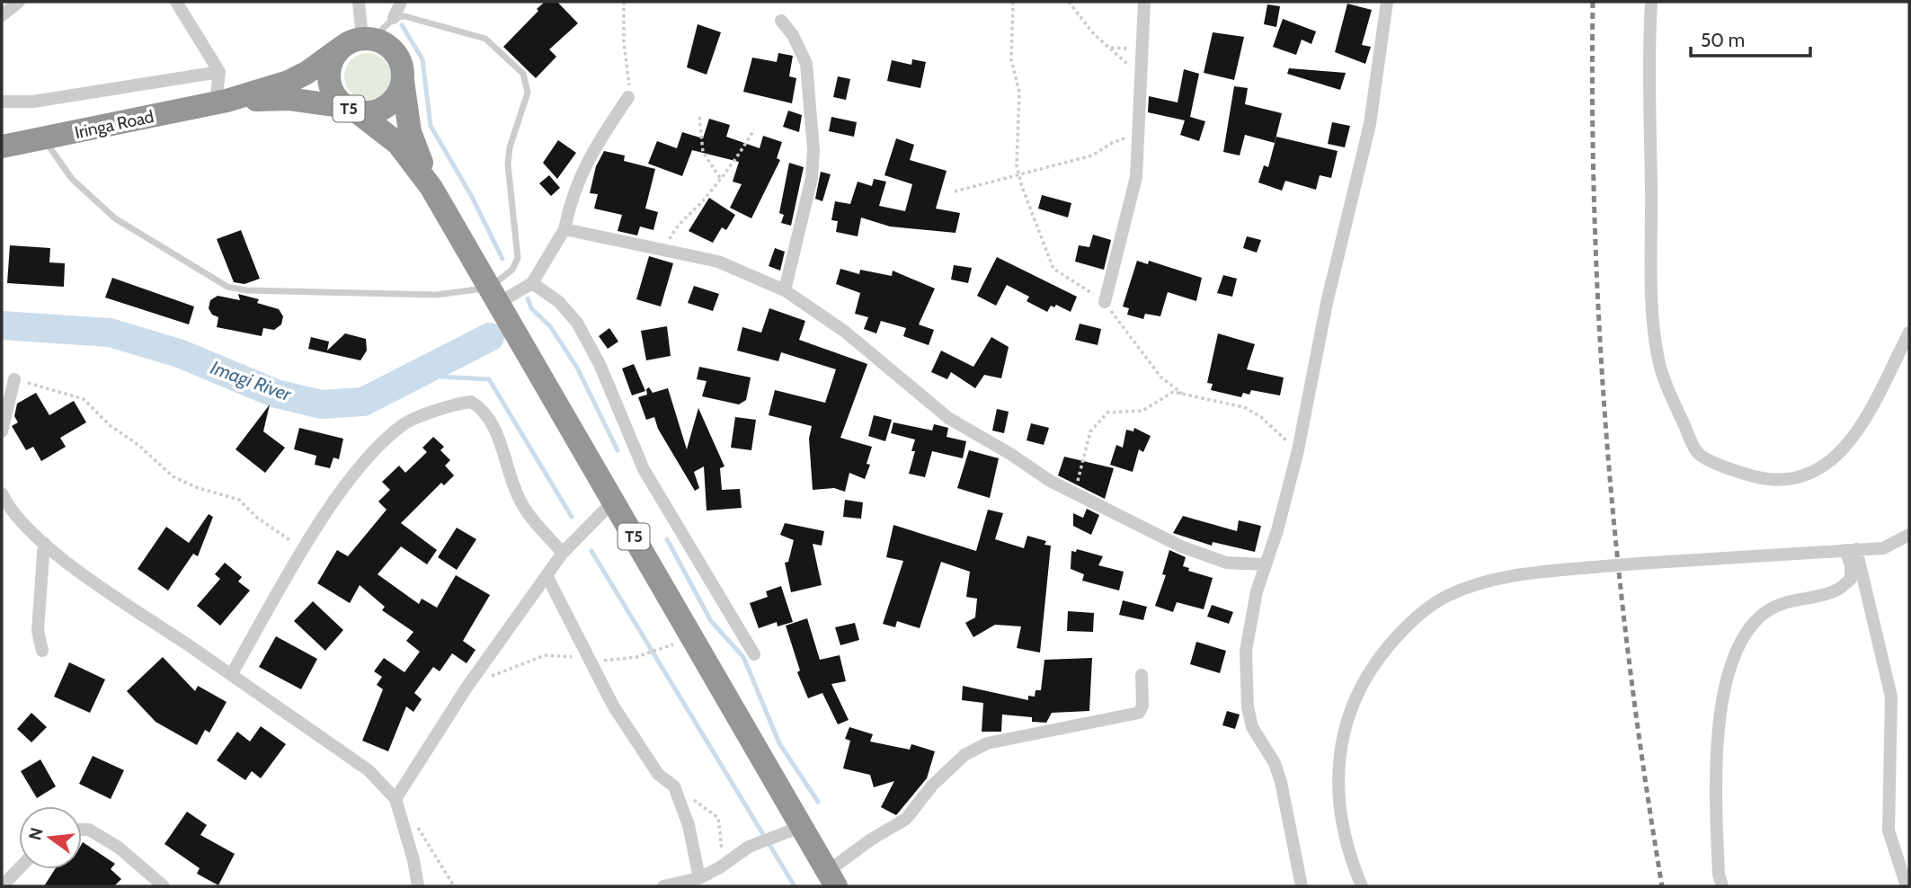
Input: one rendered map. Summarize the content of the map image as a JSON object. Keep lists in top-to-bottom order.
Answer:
{
  "streets": {
    "highway": ["T5", "Iringa Road"]
  },
  "crossings": [
    ["T5", "Iringa Road"]
  ],
  "water": ["Imagi River"],
  "scale_bar": "50 m",
  "north": "left"
}
